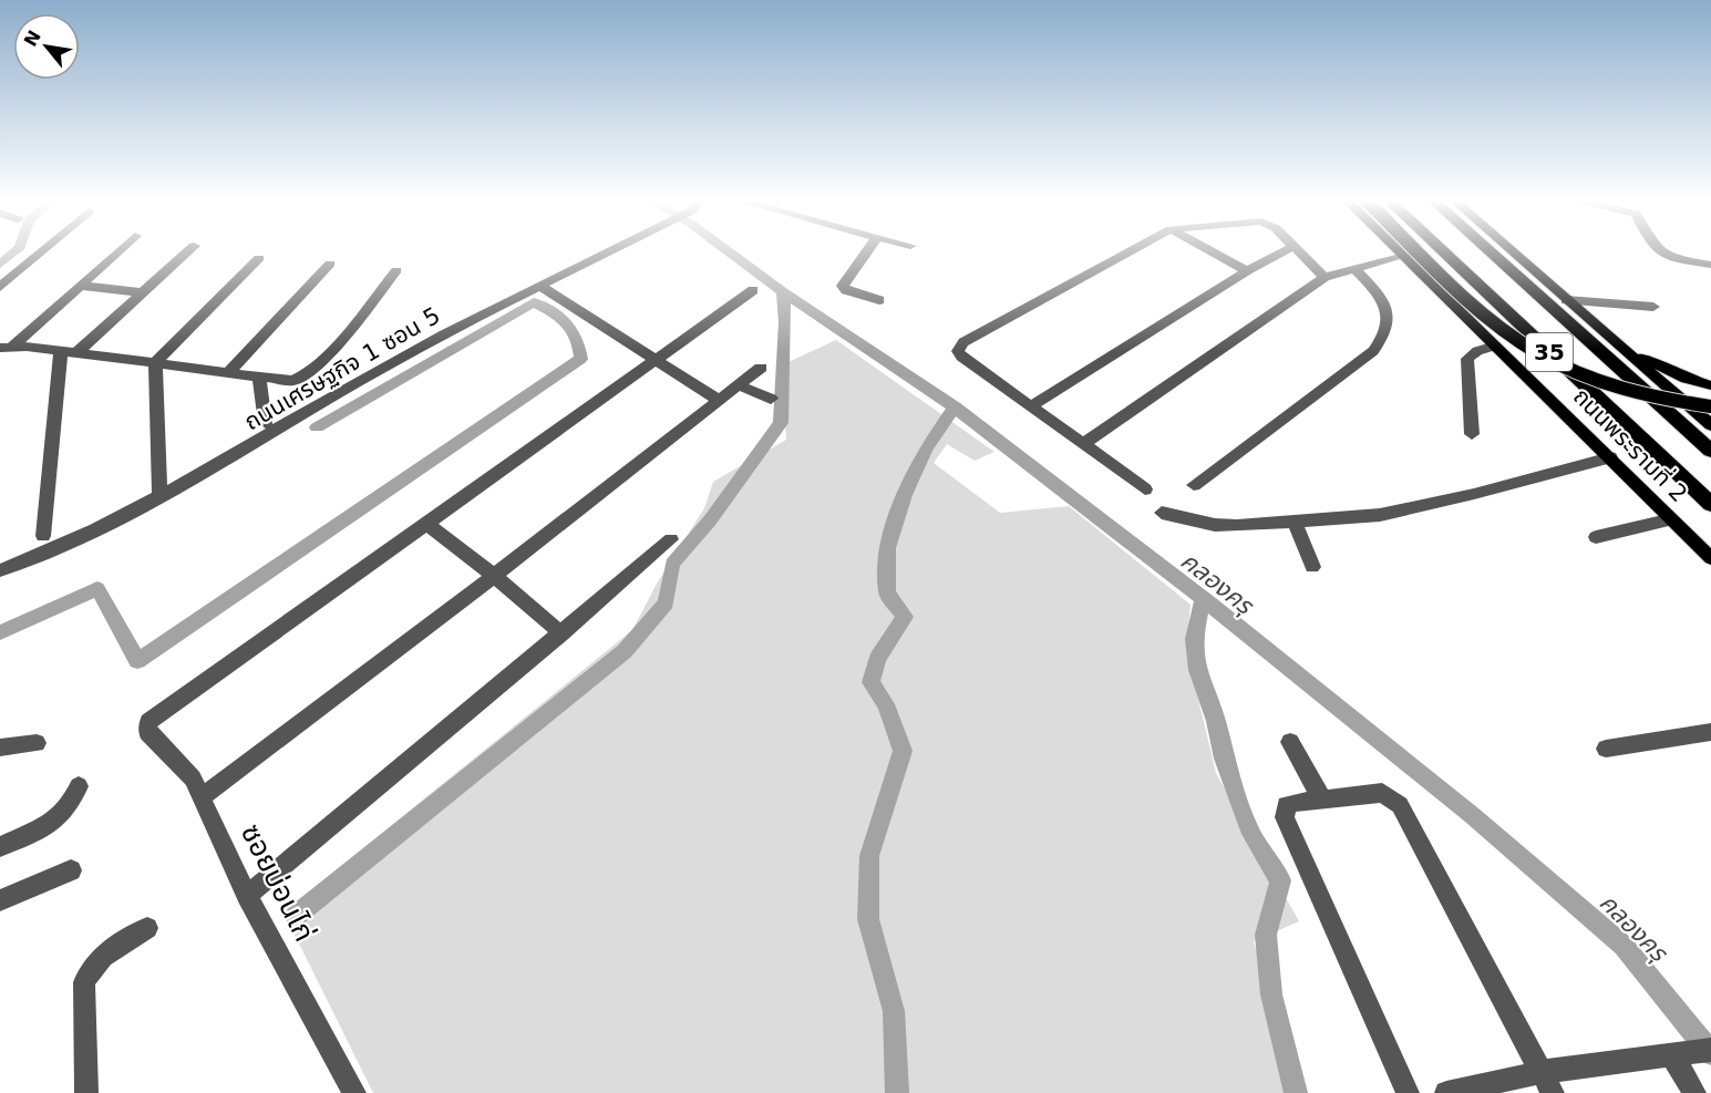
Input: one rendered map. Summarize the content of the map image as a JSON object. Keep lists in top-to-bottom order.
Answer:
{
  "streets": {
    "highway": ["35", "ถนนพระรามที่ 2"],
    "street": ["ถนนเศรษฐกิจ 1 ซอน 5", "ซอยบ่อนไก่"]
  },
  "water": ["คลองครุ"],
  "north": "top left"
}
